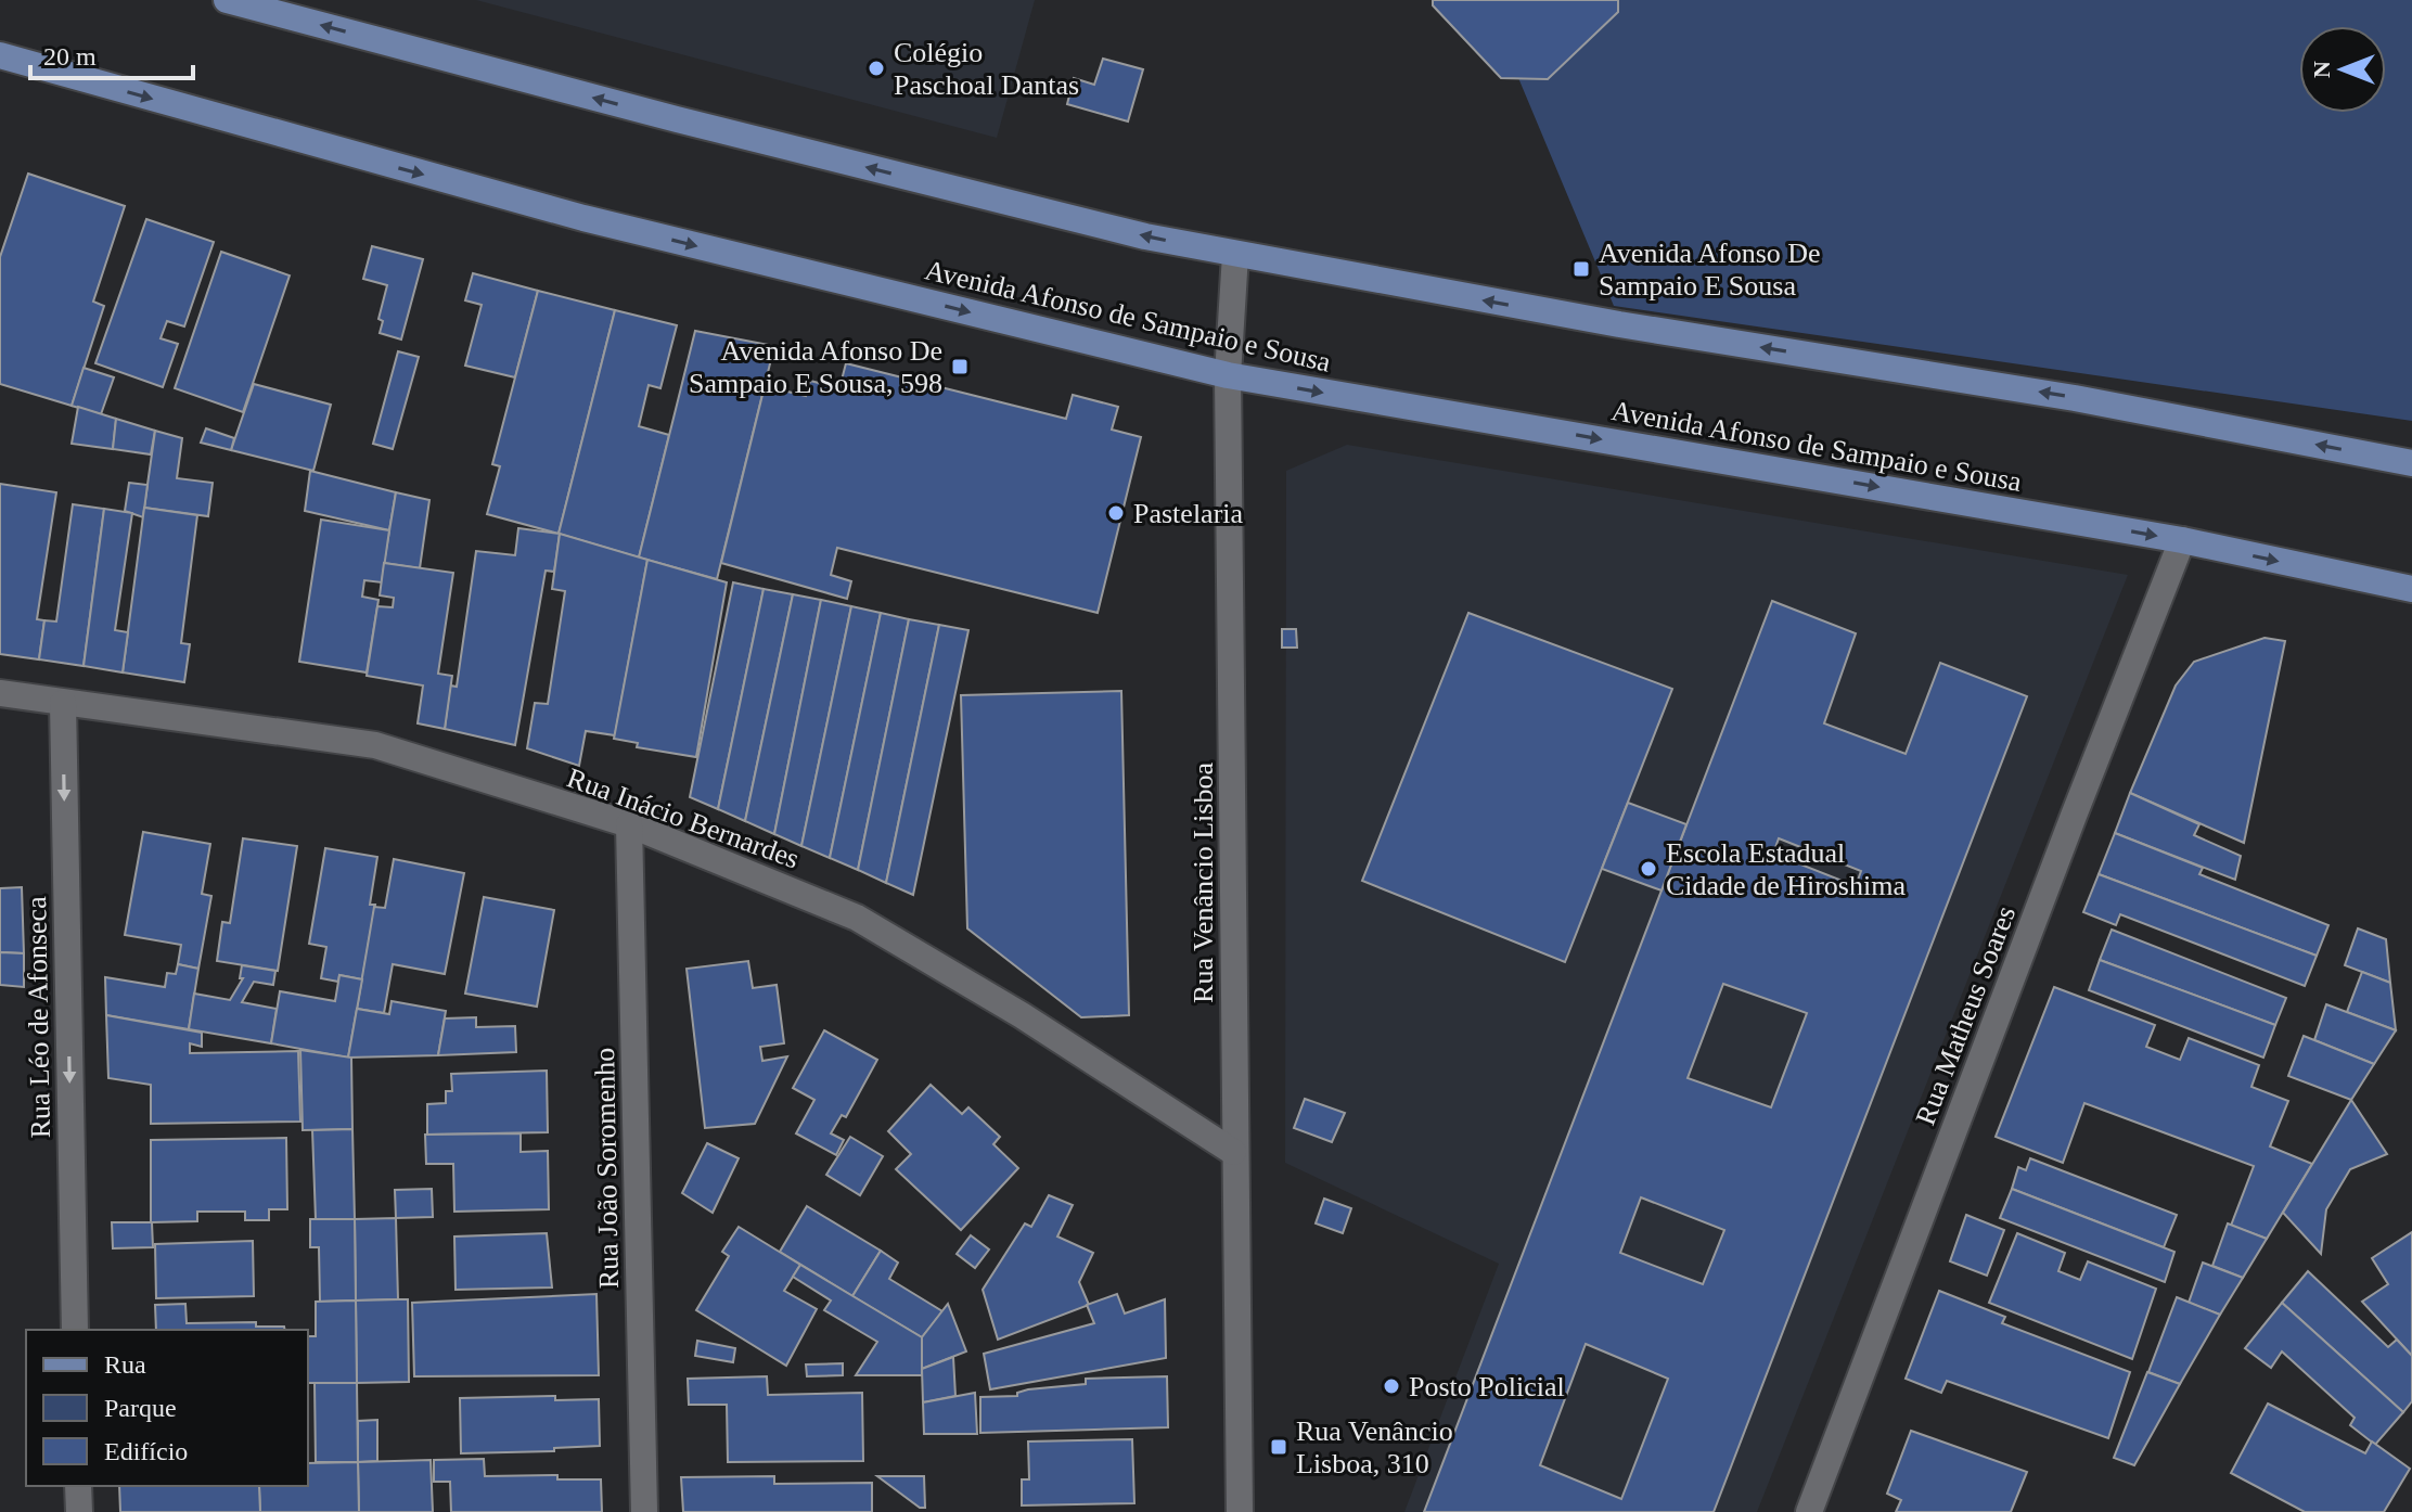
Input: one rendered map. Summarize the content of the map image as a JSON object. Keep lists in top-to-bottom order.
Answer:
{
  "streets": {
    "main road": ["Avenida Afonso de Sampaio e Sousa"],
    "street": [
      "Rua Inácio Bernardes",
      "Rua Venâncio Lisboa",
      "Rua Matheus Soares",
      "Rua Léo de Afonseca",
      "Rua João Soromenho"
    ]
  },
  "crossings": [
    ["Avenida Afonso de Sampaio e Sousa", "Rua Venâncio Lisboa"],
    ["Avenida Afonso de Sampaio e Sousa", "Rua Matheus Soares"],
    ["Rua Inácio Bernardes", "Rua Venâncio Lisboa"],
    ["Rua Inácio Bernardes", "Rua Léo de Afonseca"],
    ["Rua Inácio Bernardes", "Rua João Soromenho"]
  ],
  "one_way": ["Rua Léo de Afonseca"],
  "places": {
    "other": [
      "Colégio Paschoal Dantas",
      "Pastelaria",
      "Escola Estadual Cidade de Hiroshima",
      "Posto Policial"
    ],
    "transit": ["Avenida Afonso De Sampaio E Sousa", "Avenida Afonso De Sampaio E Sousa, 598", "Rua Venâncio Lisboa, 310"]
  },
  "legend": ["Rua", "Parque", "Edifício"],
  "scale_bar": "20 m",
  "north": "left"
}
